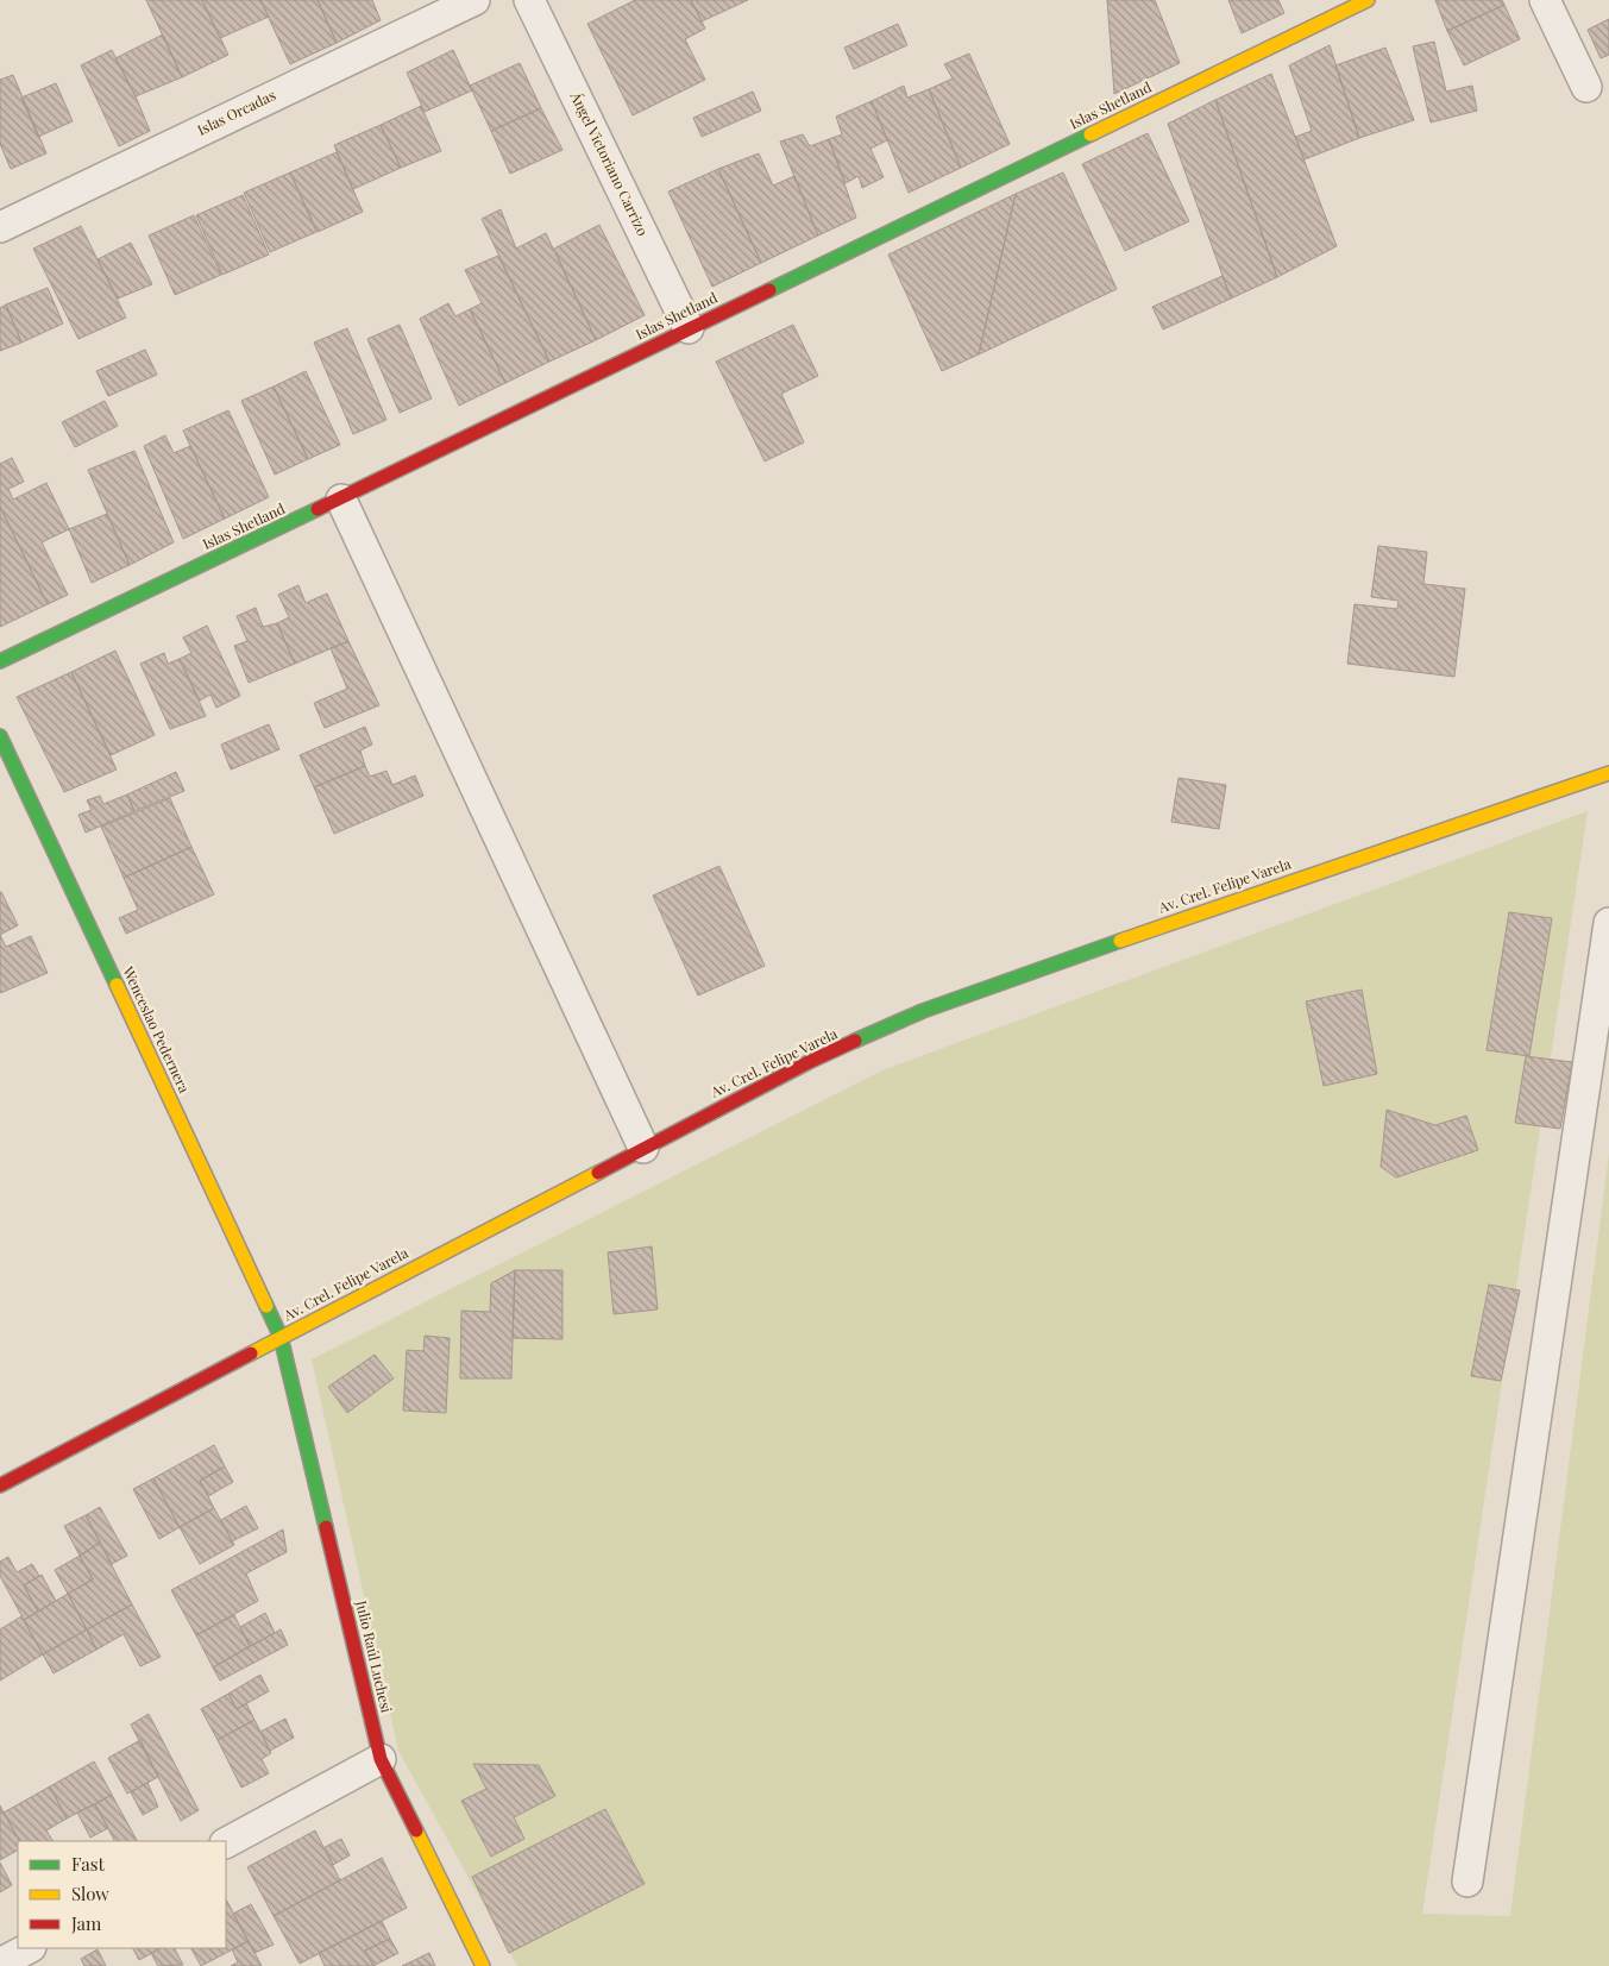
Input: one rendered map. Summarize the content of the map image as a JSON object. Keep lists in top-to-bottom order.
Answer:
{
  "streets": {
    "street": [
      "Islas Shetland",
      "Islas Orcadas",
      "Ángel Victoriano Carrizo",
      "Av. Crel. Felipe Varela",
      "Wenceslao Pedernera",
      "Julio Raúl Luchesi"
    ]
  },
  "crossings": [
    ["Islas Shetland", "Ángel Victoriano Carrizo"],
    ["Av. Crel. Felipe Varela", "Wenceslao Pedernera"],
    ["Av. Crel. Felipe Varela", "Julio Raúl Luchesi"],
    ["Wenceslao Pedernera", "Julio Raúl Luchesi"]
  ],
  "legend": ["Fast", "Slow", "Jam"]
}
